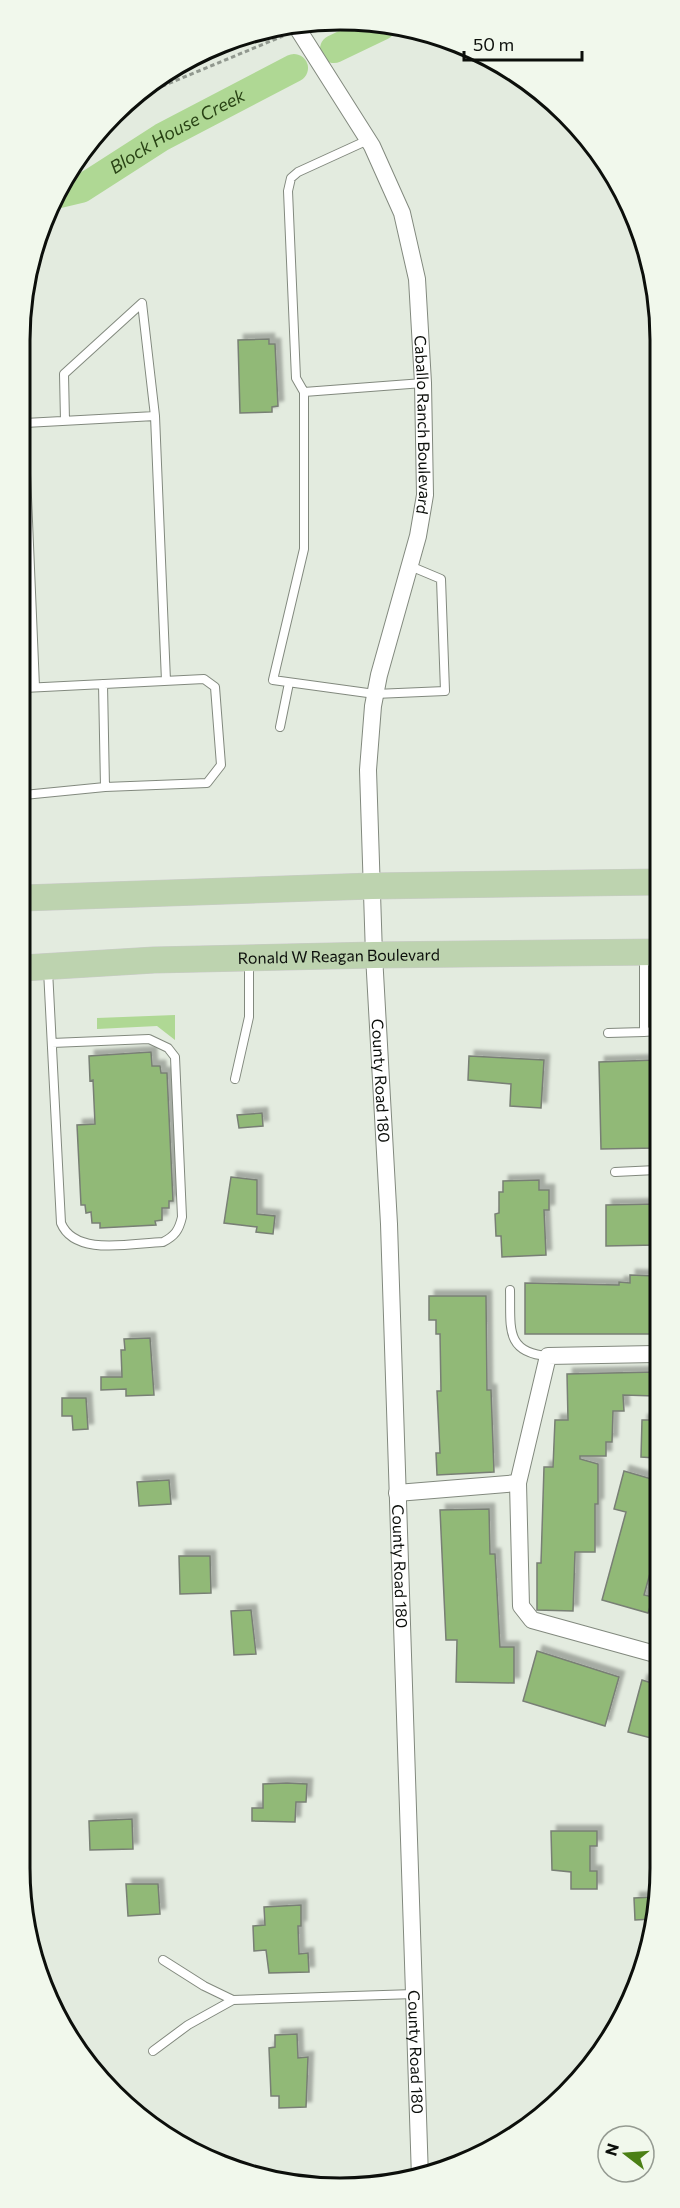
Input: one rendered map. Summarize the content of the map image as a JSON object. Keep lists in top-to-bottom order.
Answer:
{
  "streets": {
    "main road": ["Ronald W Reagan Boulevard"],
    "street": ["Caballo Ranch Boulevard", "County Road 180"]
  },
  "crossings": [
    ["Caballo Ranch Boulevard", "Ronald W Reagan Boulevard"],
    ["Caballo Ranch Boulevard", "County Road 180"],
    ["Ronald W Reagan Boulevard", "County Road 180"]
  ],
  "water": ["Block House Creek"],
  "scale_bar": "50 m",
  "north": "left"
}
